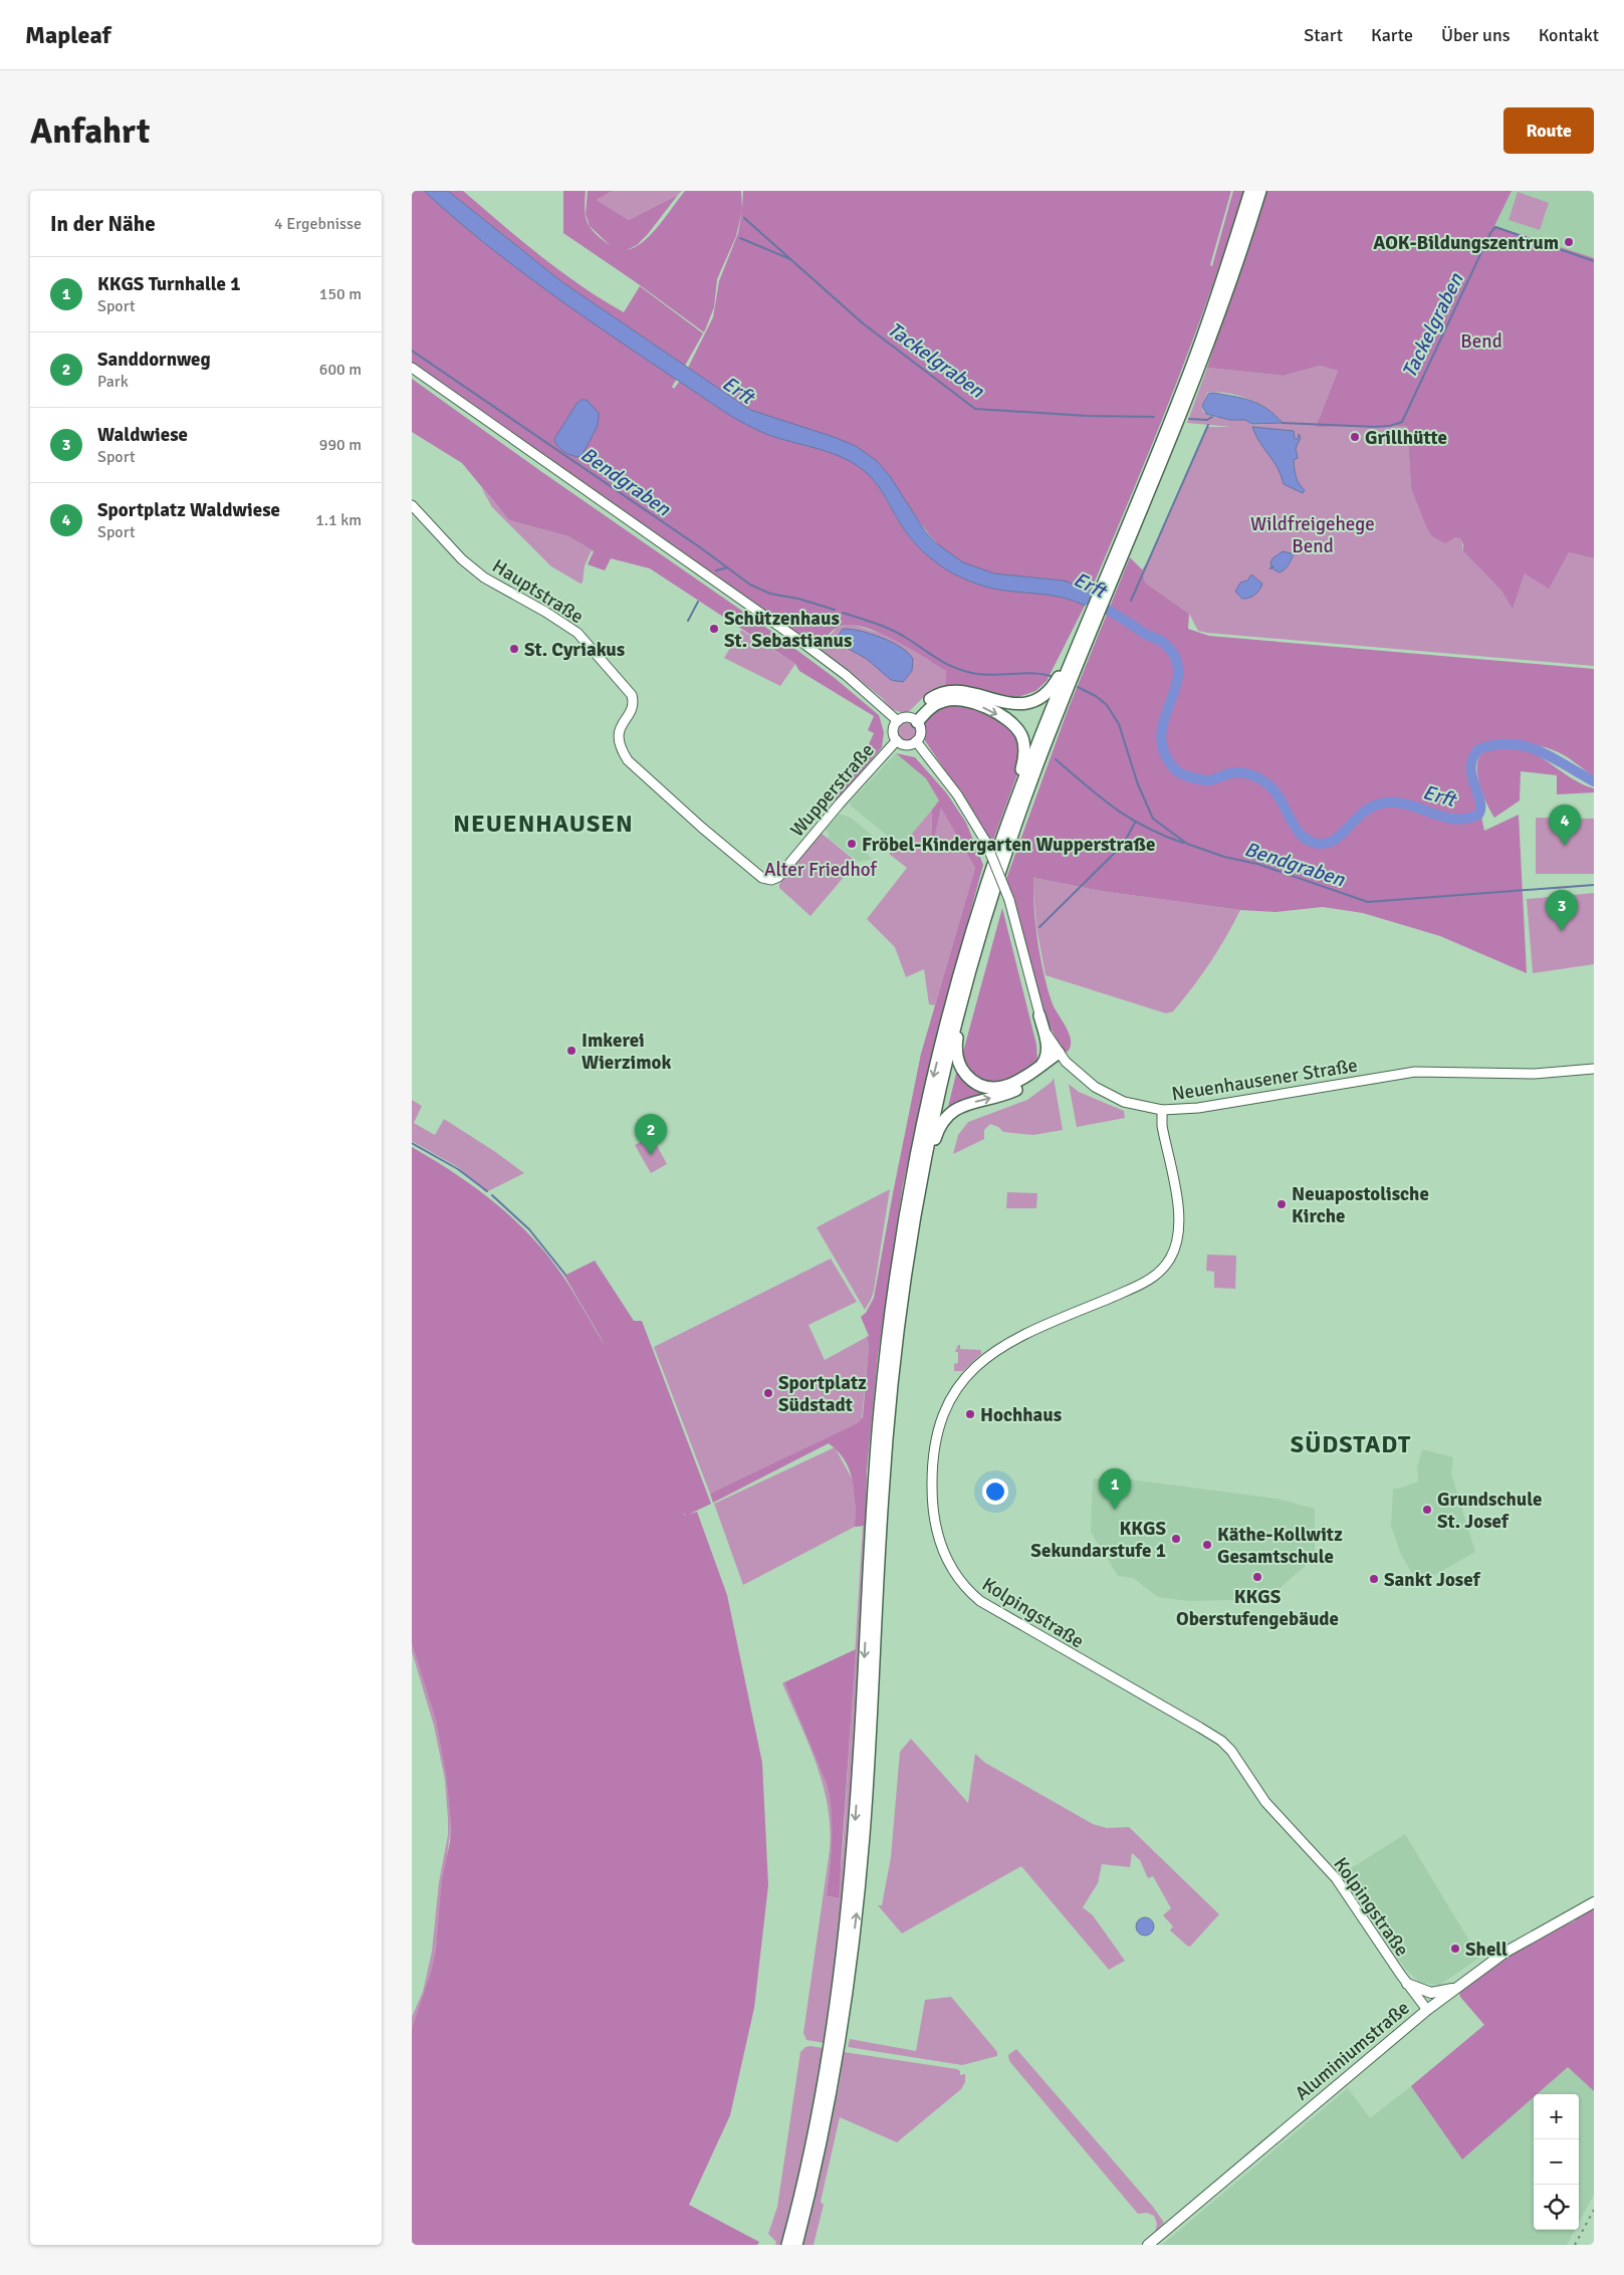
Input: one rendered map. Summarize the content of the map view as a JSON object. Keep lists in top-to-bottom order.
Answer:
{
  "streets": {
    "main road": ["Aluminiumstraße"],
    "street": [
      "Hauptstraße",
      "Wupperstraße",
      "Neuenhausener Straße",
      "Kolpingstraße"
    ]
  },
  "crossings": [
    ["Hauptstraße", "Wupperstraße"],
    ["Wupperstraße", "Neuenhausener Straße"],
    ["Neuenhausener Straße", "Kolpingstraße"],
    ["Kolpingstraße", "Aluminiumstraße"]
  ],
  "districts": ["NEUENHAUSEN", "SÜDSTADT"],
  "water": ["Tackelgraben", "Erft", "Bendgraben"],
  "parks": ["Bend", "Wildfreigehege Bend", "Alter Friedhof"],
  "places": [
    "AOK-Bildungszentrum",
    "Grillhütte",
    "Schützenhaus St. Sebastianus",
    "St. Cyriakus",
    "Fröbel-Kindergarten Wupperstraße",
    "Imkerei Wierzimok",
    "Neuapostolische Kirche",
    "Sportplatz Südstadt",
    "Hochhaus",
    "Grundschule St. Josef",
    "KKGS Sekundarstufe 1",
    "Käthe-Kollwitz Gesamtschule",
    "KKGS Oberstufengebäude",
    "Sankt Josef",
    "Shell"
  ],
  "page": {
    "header": "Mapleaf",
    "nav": [
      "Start",
      "Karte",
      "Über uns",
      "Kontakt"
    ],
    "buttons": "Route",
    "title": "Anfahrt",
    "heading": ["In der Nähe", "4 Ergebnisse"],
    "list": [
      {
        "mark": "1",
        "name": "KKGS Turnhalle 1",
        "note": "Sport",
        "value": "150 m"
      },
      {
        "mark": "2",
        "name": "Sanddornweg",
        "note": "Park",
        "value": "600 m"
      },
      {
        "mark": "3",
        "name": "Waldwiese",
        "note": "Sport",
        "value": "990 m"
      },
      {
        "mark": "4",
        "name": "Sportplatz Waldwiese",
        "note": "Sport",
        "value": "1.1 km"
      }
    ],
    "pins": [
      "4",
      "3",
      "2",
      "1"
    ],
    "map_buttons": ["+", "−"]
  }
}
